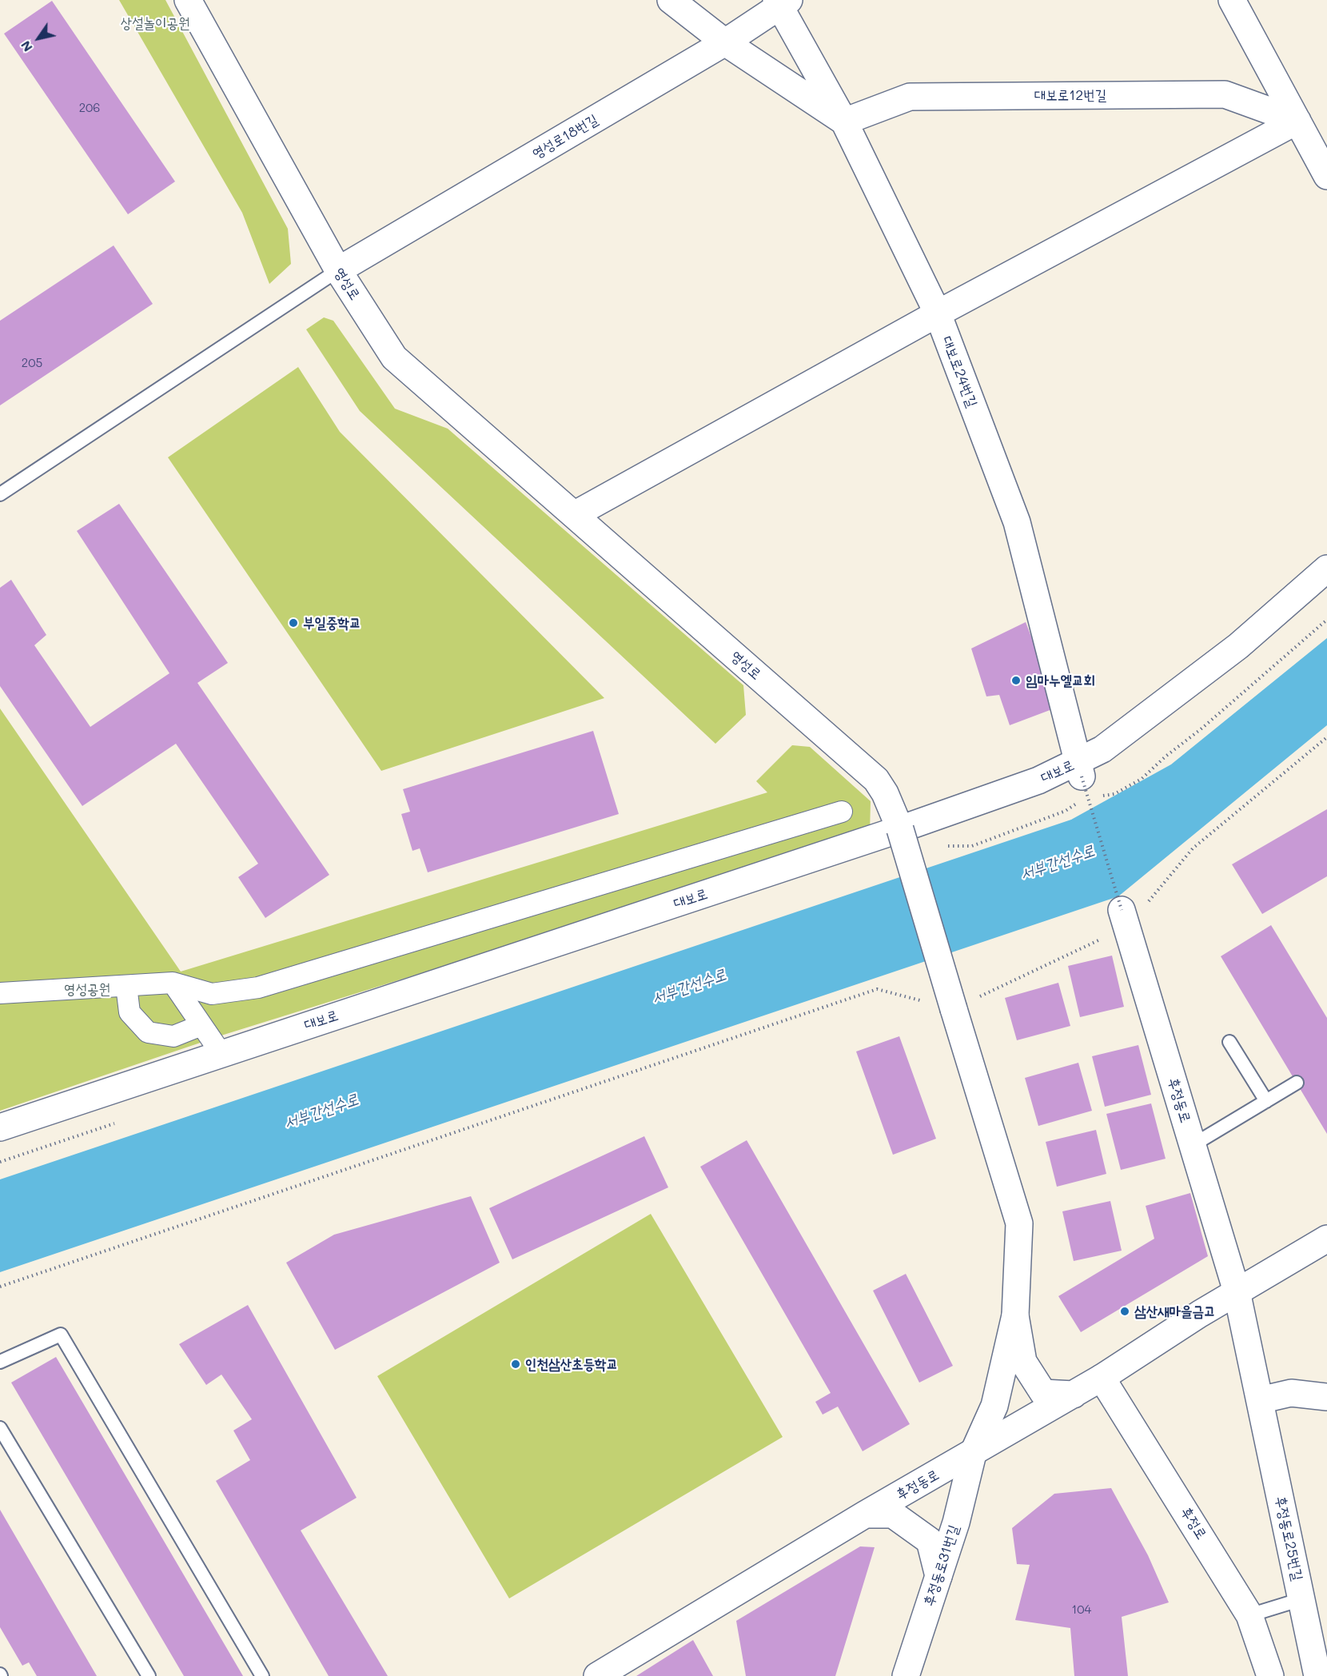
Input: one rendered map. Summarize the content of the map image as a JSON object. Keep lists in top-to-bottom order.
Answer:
{
  "streets": {
    "street": [
      "대보로12번길",
      "영성로18번길",
      "영성로",
      "대보로24번길",
      "대보로",
      "후정동로",
      "후정로",
      "후정동로25번길",
      "후정동로31번길"
    ]
  },
  "crossings": [
    ["대보로12번길", "대보로24번길"],
    ["영성로18번길", "영성로"],
    ["영성로18번길", "대보로24번길"],
    ["영성로", "대보로"],
    ["영성로", "후정동로31번길"],
    ["대보로24번길", "대보로"],
    ["후정동로", "후정로"],
    ["후정동로", "후정동로25번길"],
    ["후정동로", "후정동로31번길"]
  ],
  "water": ["서부간선수로"],
  "parks": ["상설놀이공원", "영성공원"],
  "places": [
    "부일중학교",
    "임마누엘교회",
    "삼산새마을금고",
    "인천삼산초등학교"
  ],
  "house_numbers": ["206", "205", "104"],
  "north": "bottom left"
}
